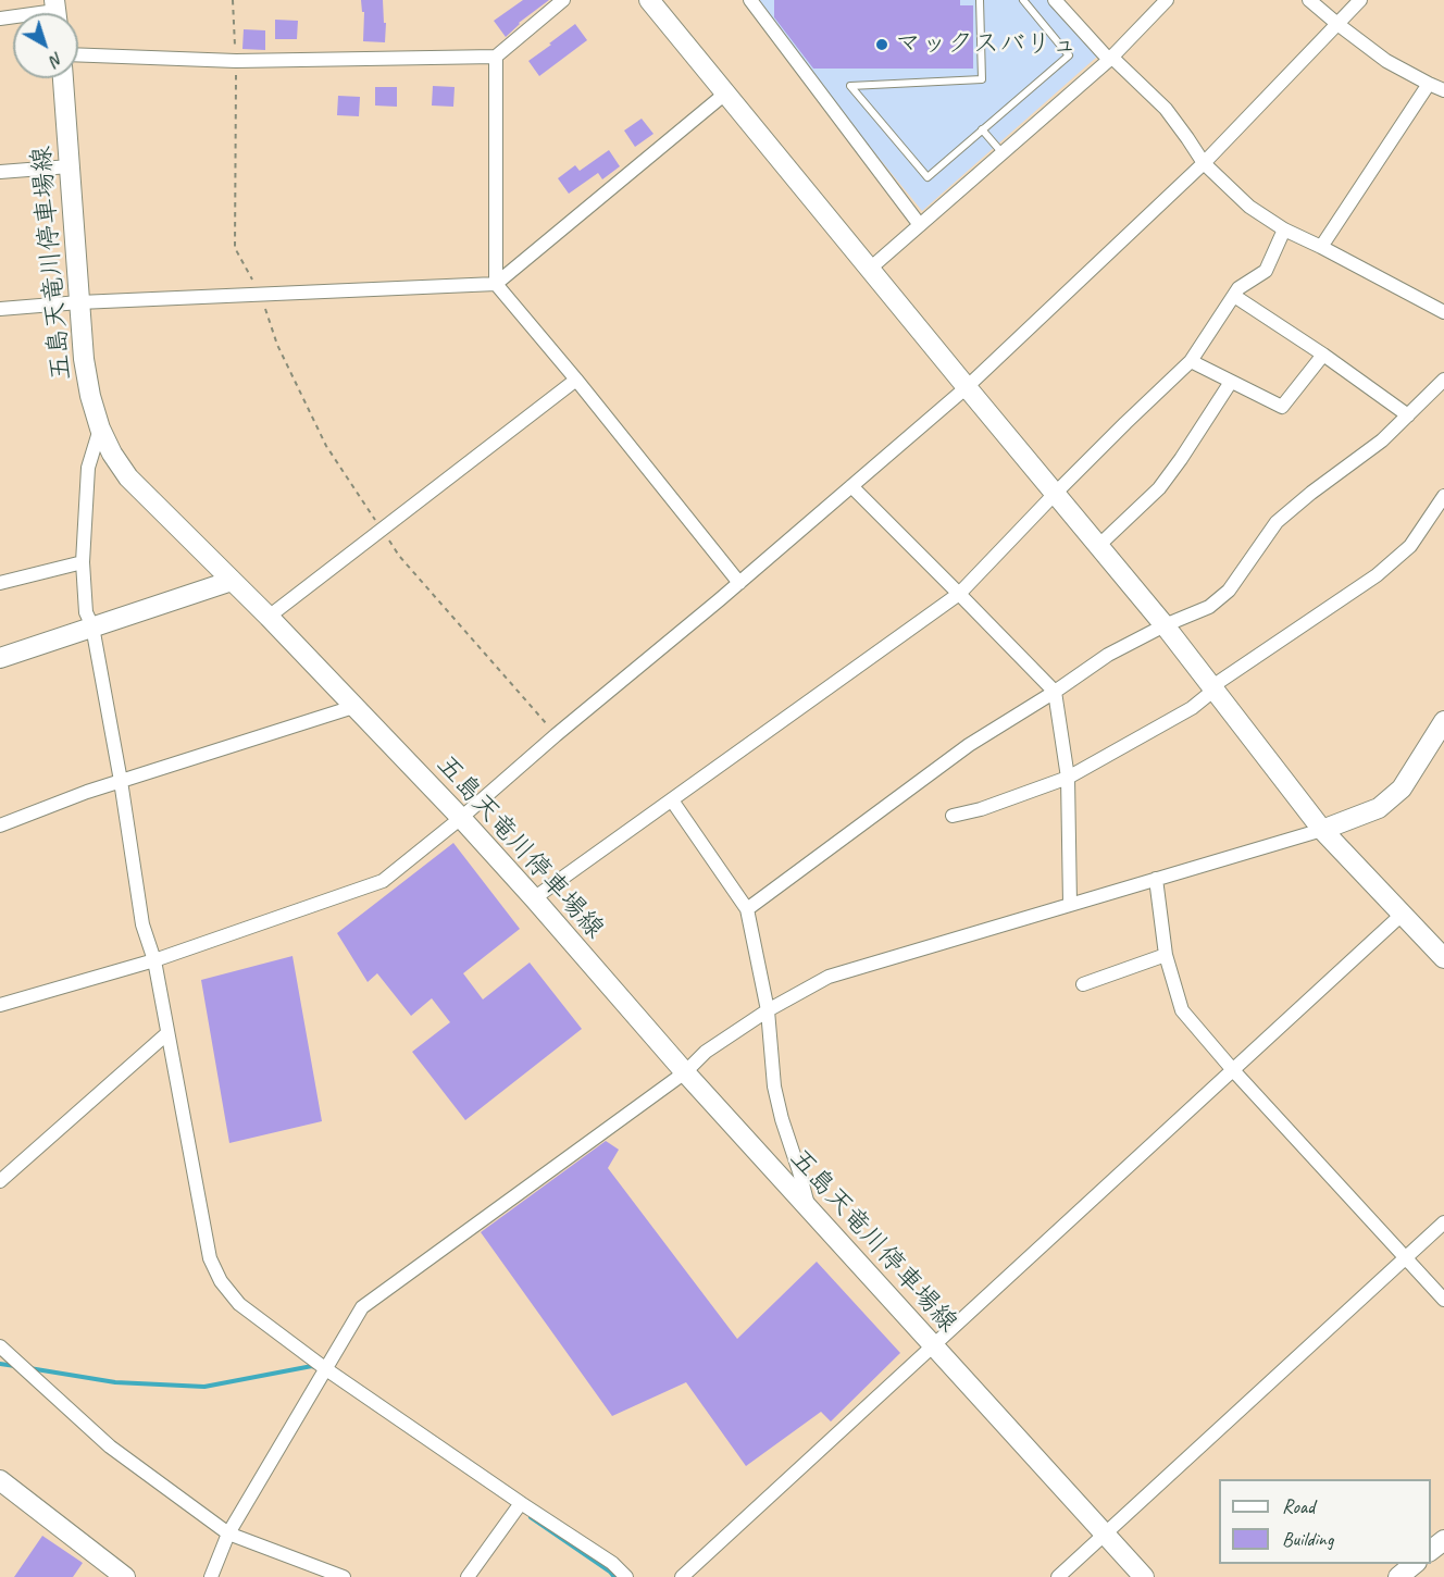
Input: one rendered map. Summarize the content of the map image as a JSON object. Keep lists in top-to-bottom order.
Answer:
{
  "streets": {
    "main road": ["五島天竜川停車場線"]
  },
  "places": ["マックスバリュ"],
  "legend": ["Road", "Building"],
  "north": "bottom right"
}
